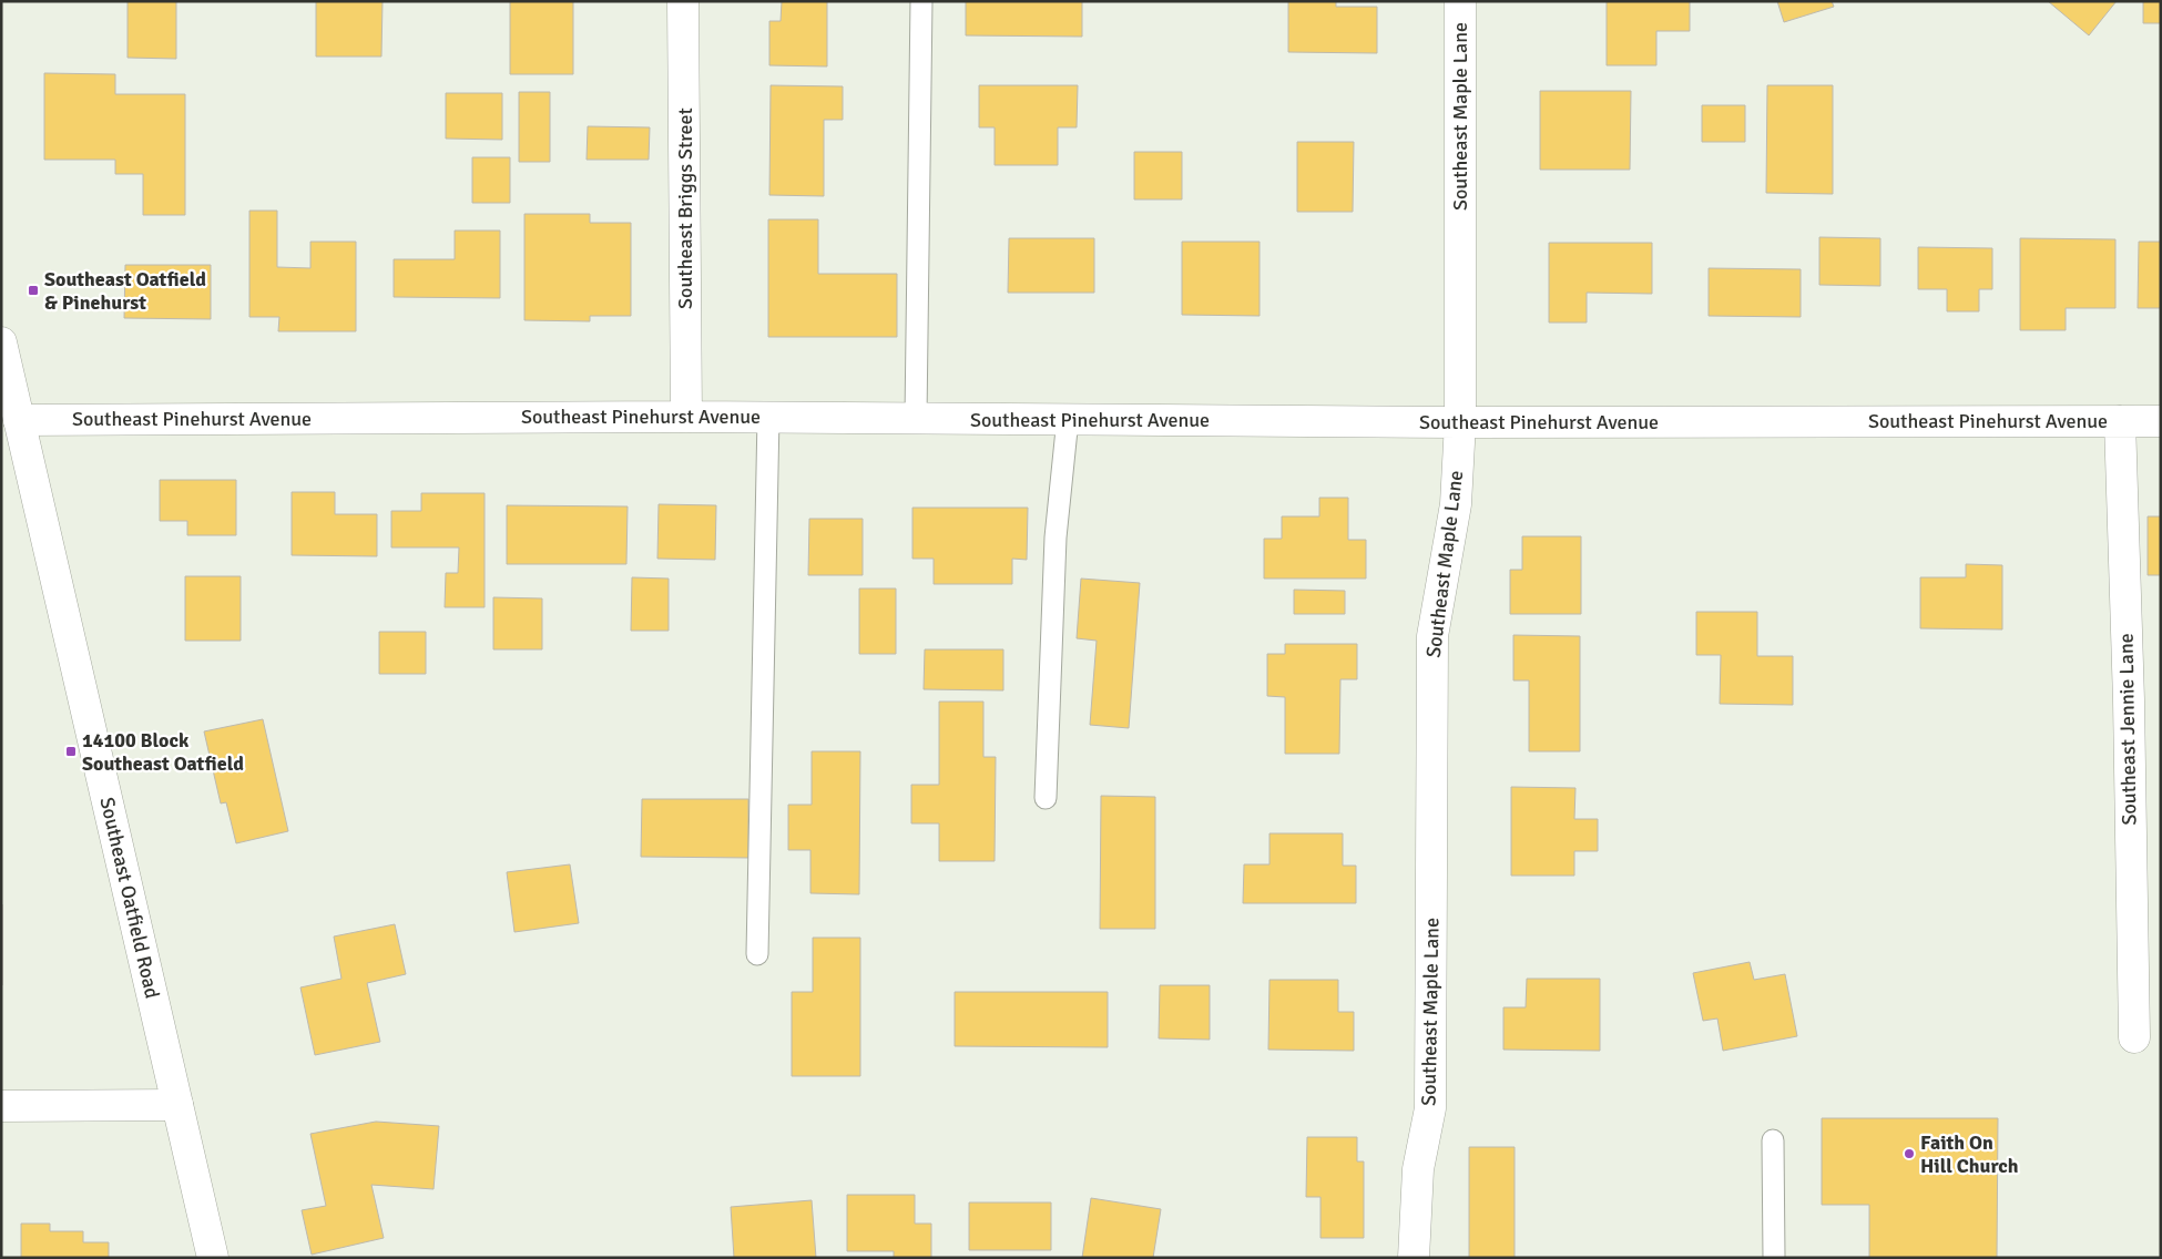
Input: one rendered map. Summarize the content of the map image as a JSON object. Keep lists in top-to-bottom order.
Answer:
{
  "streets": {
    "street": [
      "Southeast Maple Lane",
      "Southeast Briggs Street",
      "Southeast Pinehurst Avenue",
      "Southeast Jennie Lane",
      "Southeast Oatfield Road"
    ]
  },
  "crossings": [
    ["Southeast Maple Lane", "Southeast Pinehurst Avenue"],
    ["Southeast Briggs Street", "Southeast Pinehurst Avenue"],
    ["Southeast Pinehurst Avenue", "Southeast Jennie Lane"],
    ["Southeast Pinehurst Avenue", "Southeast Oatfield Road"]
  ],
  "places": {
    "transit": ["Southeast Oatfield & Pinehurst", "14100 Block Southeast Oatfield"],
    "other": ["Faith On Hill Church"]
  }
}
